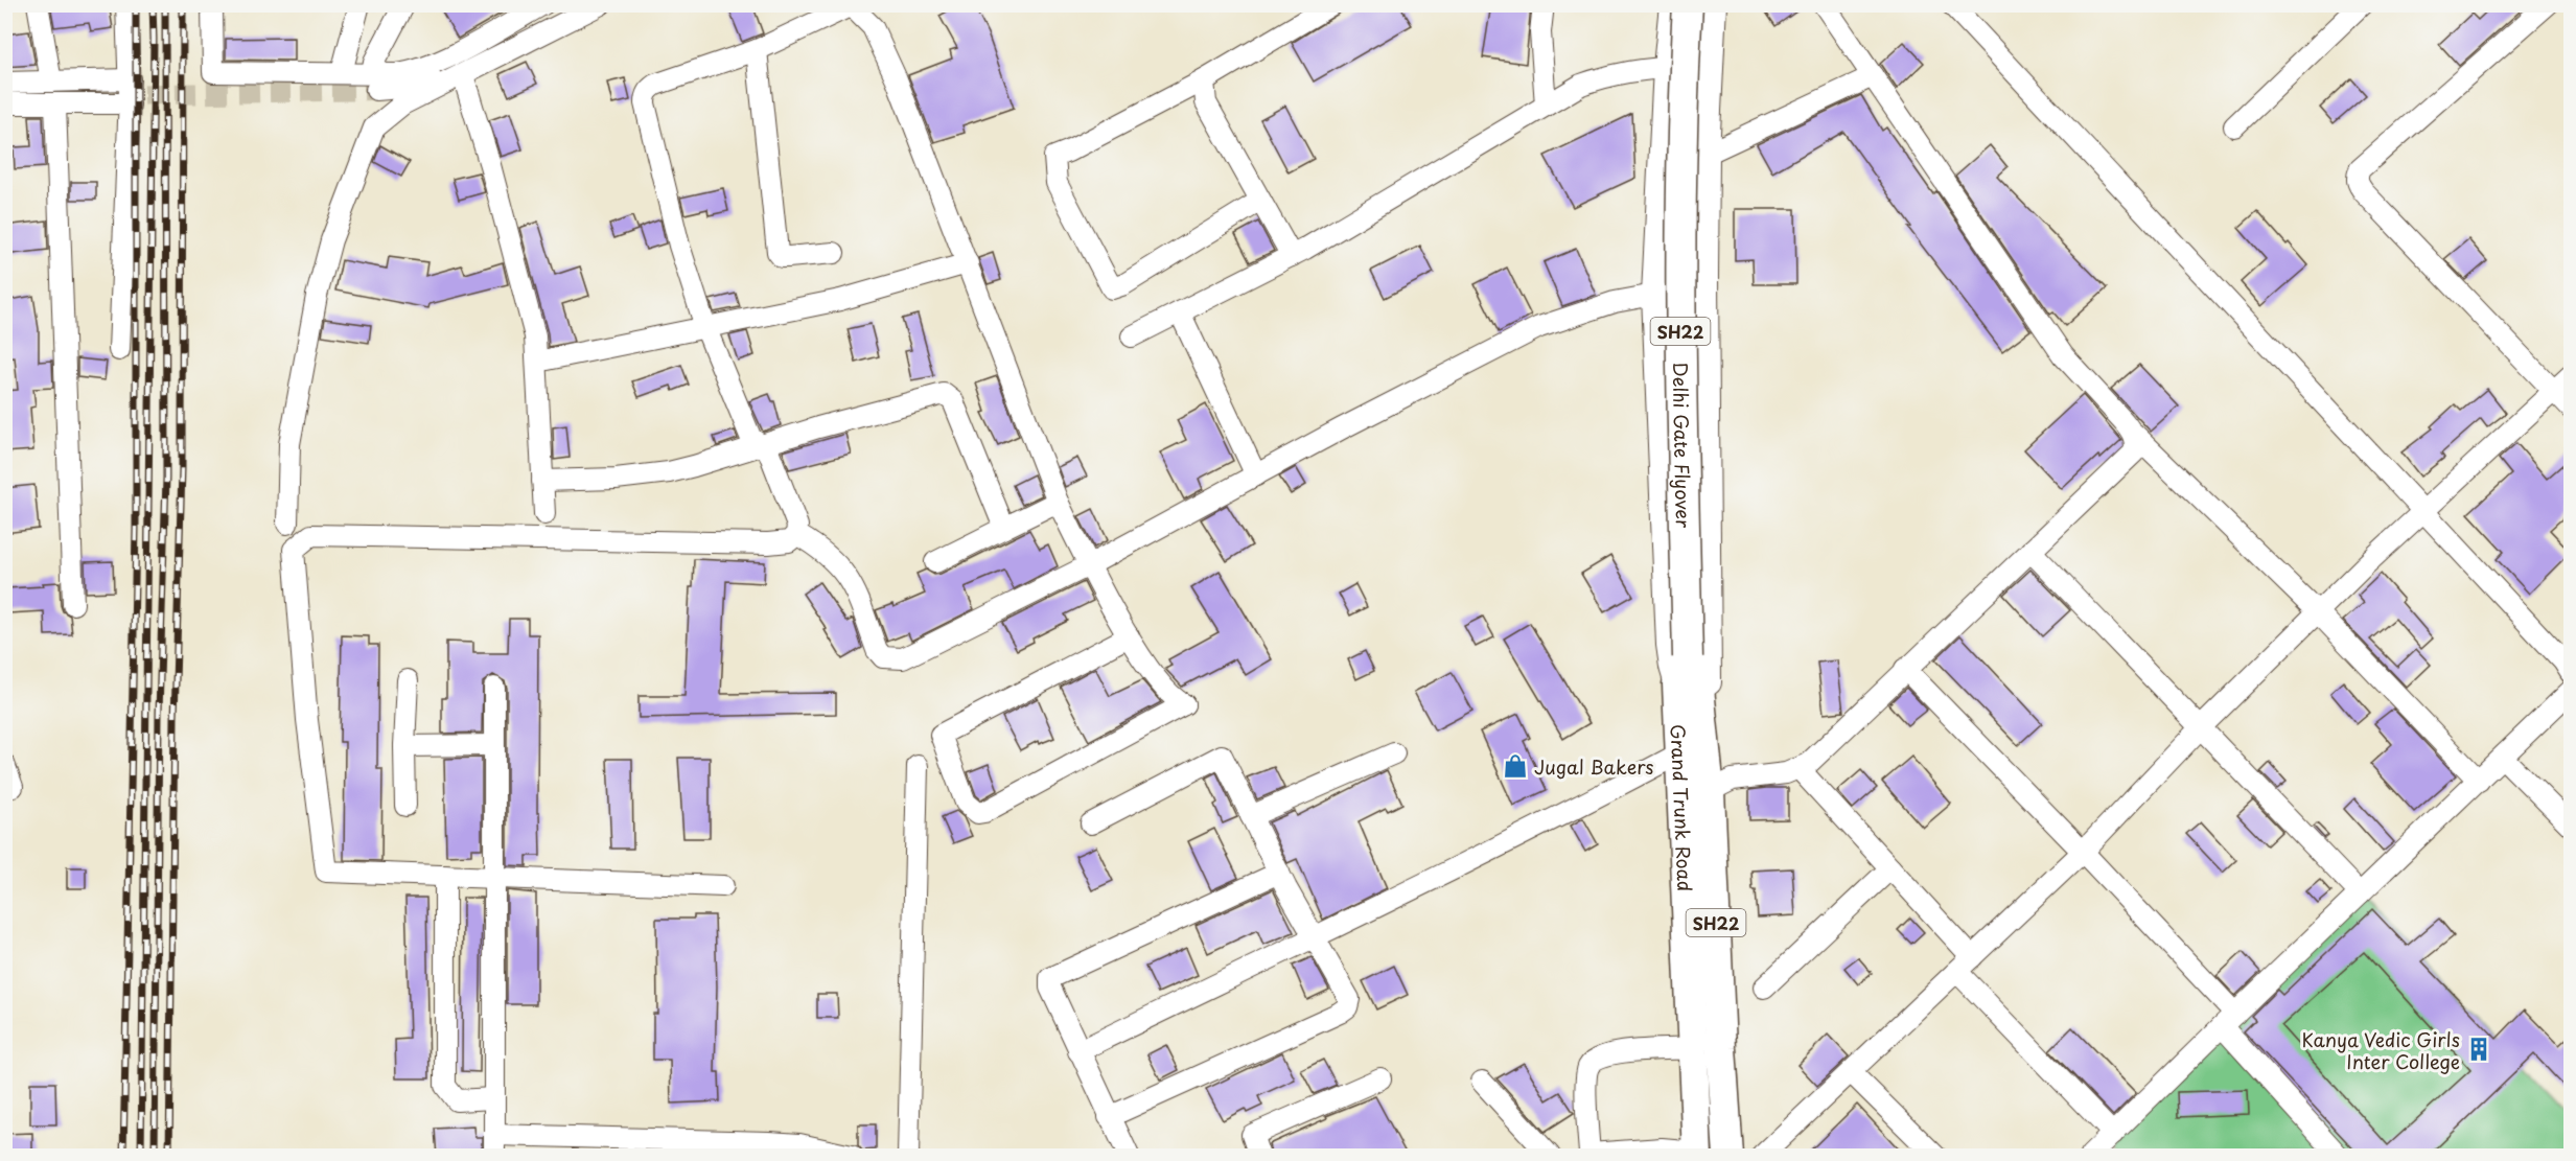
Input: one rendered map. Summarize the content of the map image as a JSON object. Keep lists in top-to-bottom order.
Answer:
{
  "streets": {
    "highway": ["SH22", "Delhi Gate Flyover", "Grand Trunk Road"]
  },
  "crossings": [
    ["Delhi Gate Flyover", "Grand Trunk Road"]
  ],
  "places": {
    "shop": ["Jugal Bakers"],
    "building": ["Kanya Vedic Girls Inter College"]
  }
}
